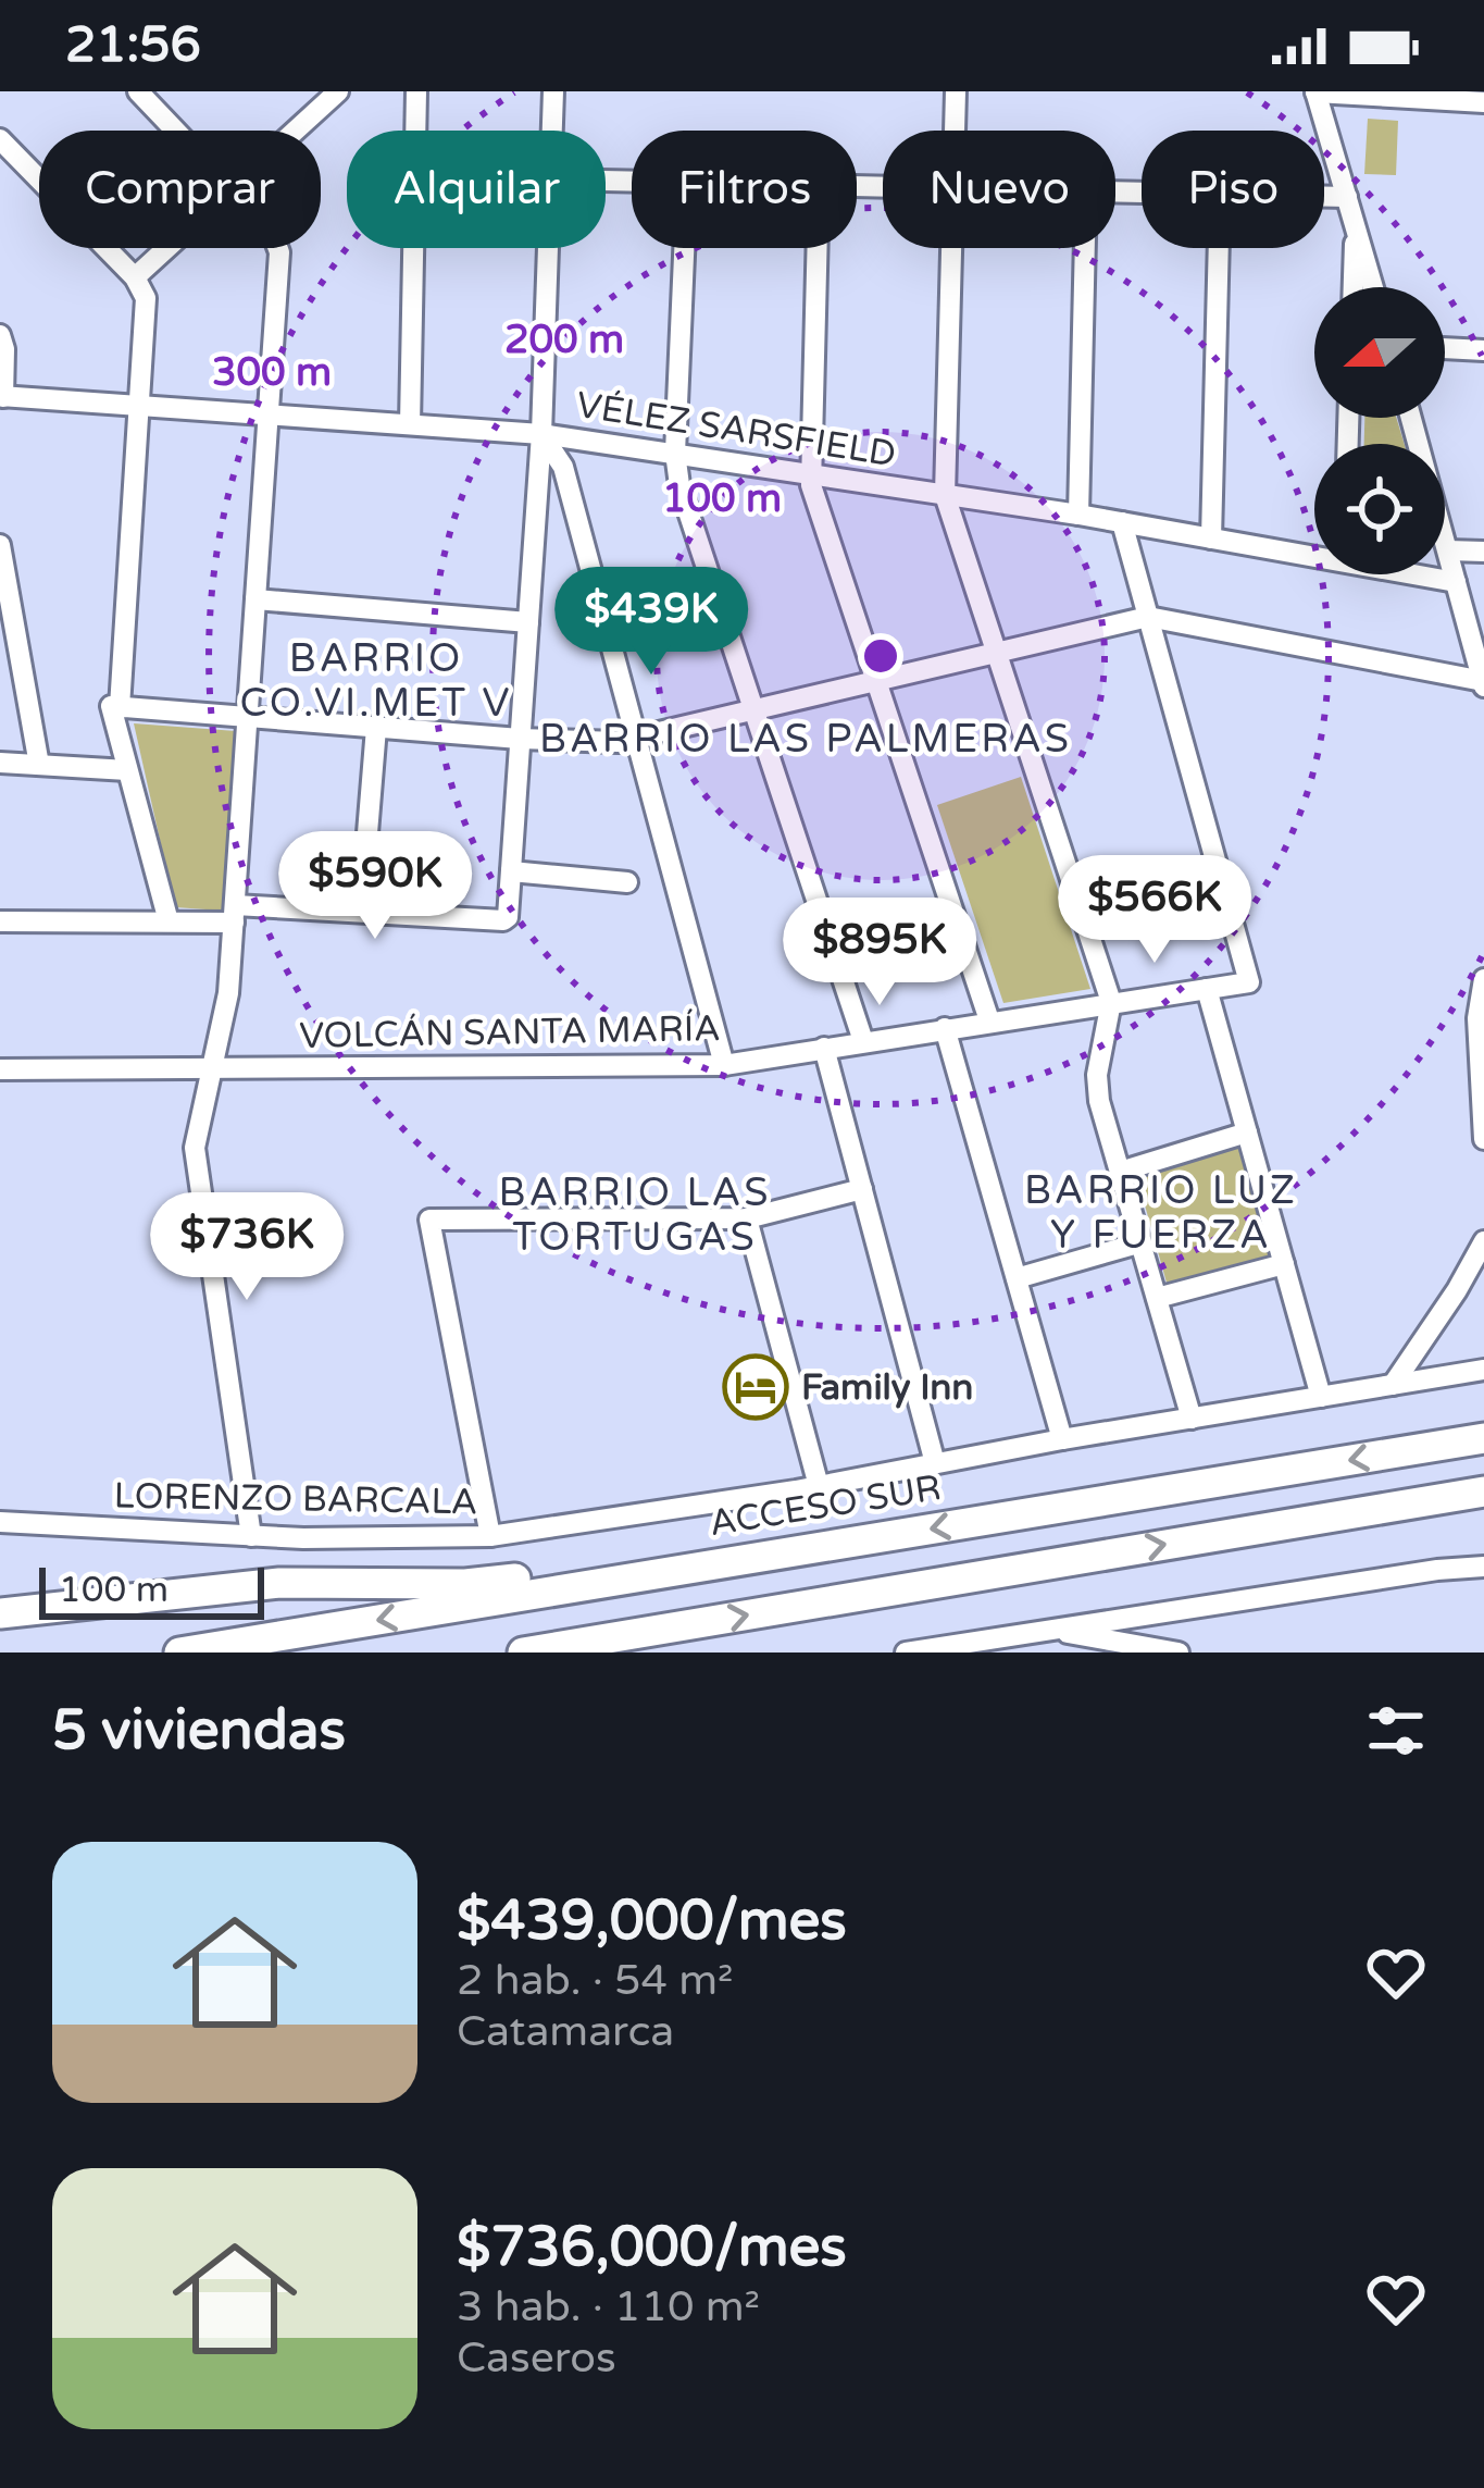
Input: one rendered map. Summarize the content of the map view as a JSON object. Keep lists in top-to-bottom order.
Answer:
{
  "streets": {
    "highway": ["ACCESO SUR"],
    "street": ["VÉLEZ SARSFIELD", "VOLCÁN SANTA MARÍA", "LORENZO BARCALA"]
  },
  "districts": [
    "BARRIO CO.VI.MET V",
    "BARRIO LAS PALMERAS",
    "BARRIO LUZ Y FUERZA",
    "BARRIO LAS TORTUGAS"
  ],
  "places": {
    "hotel": ["Family Inn"]
  },
  "scale_bar": "100 m",
  "north": "left",
  "page": {
    "status": "21:56",
    "chip": [
      "Comprar",
      "Alquilar",
      "Filtros",
      "Nuevo",
      "Piso"
    ],
    "price": [
      "$439K",
      "$590K",
      "$566K",
      "$895K",
      "$736K"
    ],
    "scale": "100 m",
    "heading": "5 viviendas",
    "list": [
      {
        "name": "$439,000/mes",
        "note": "2 hab. · 54 m² · Catamarca"
      },
      {
        "name": "$736,000/mes",
        "note": "3 hab. · 110 m² · Caseros"
      }
    ]
  },
  "rings": ["200 m", "300 m", "100 m"]
}
